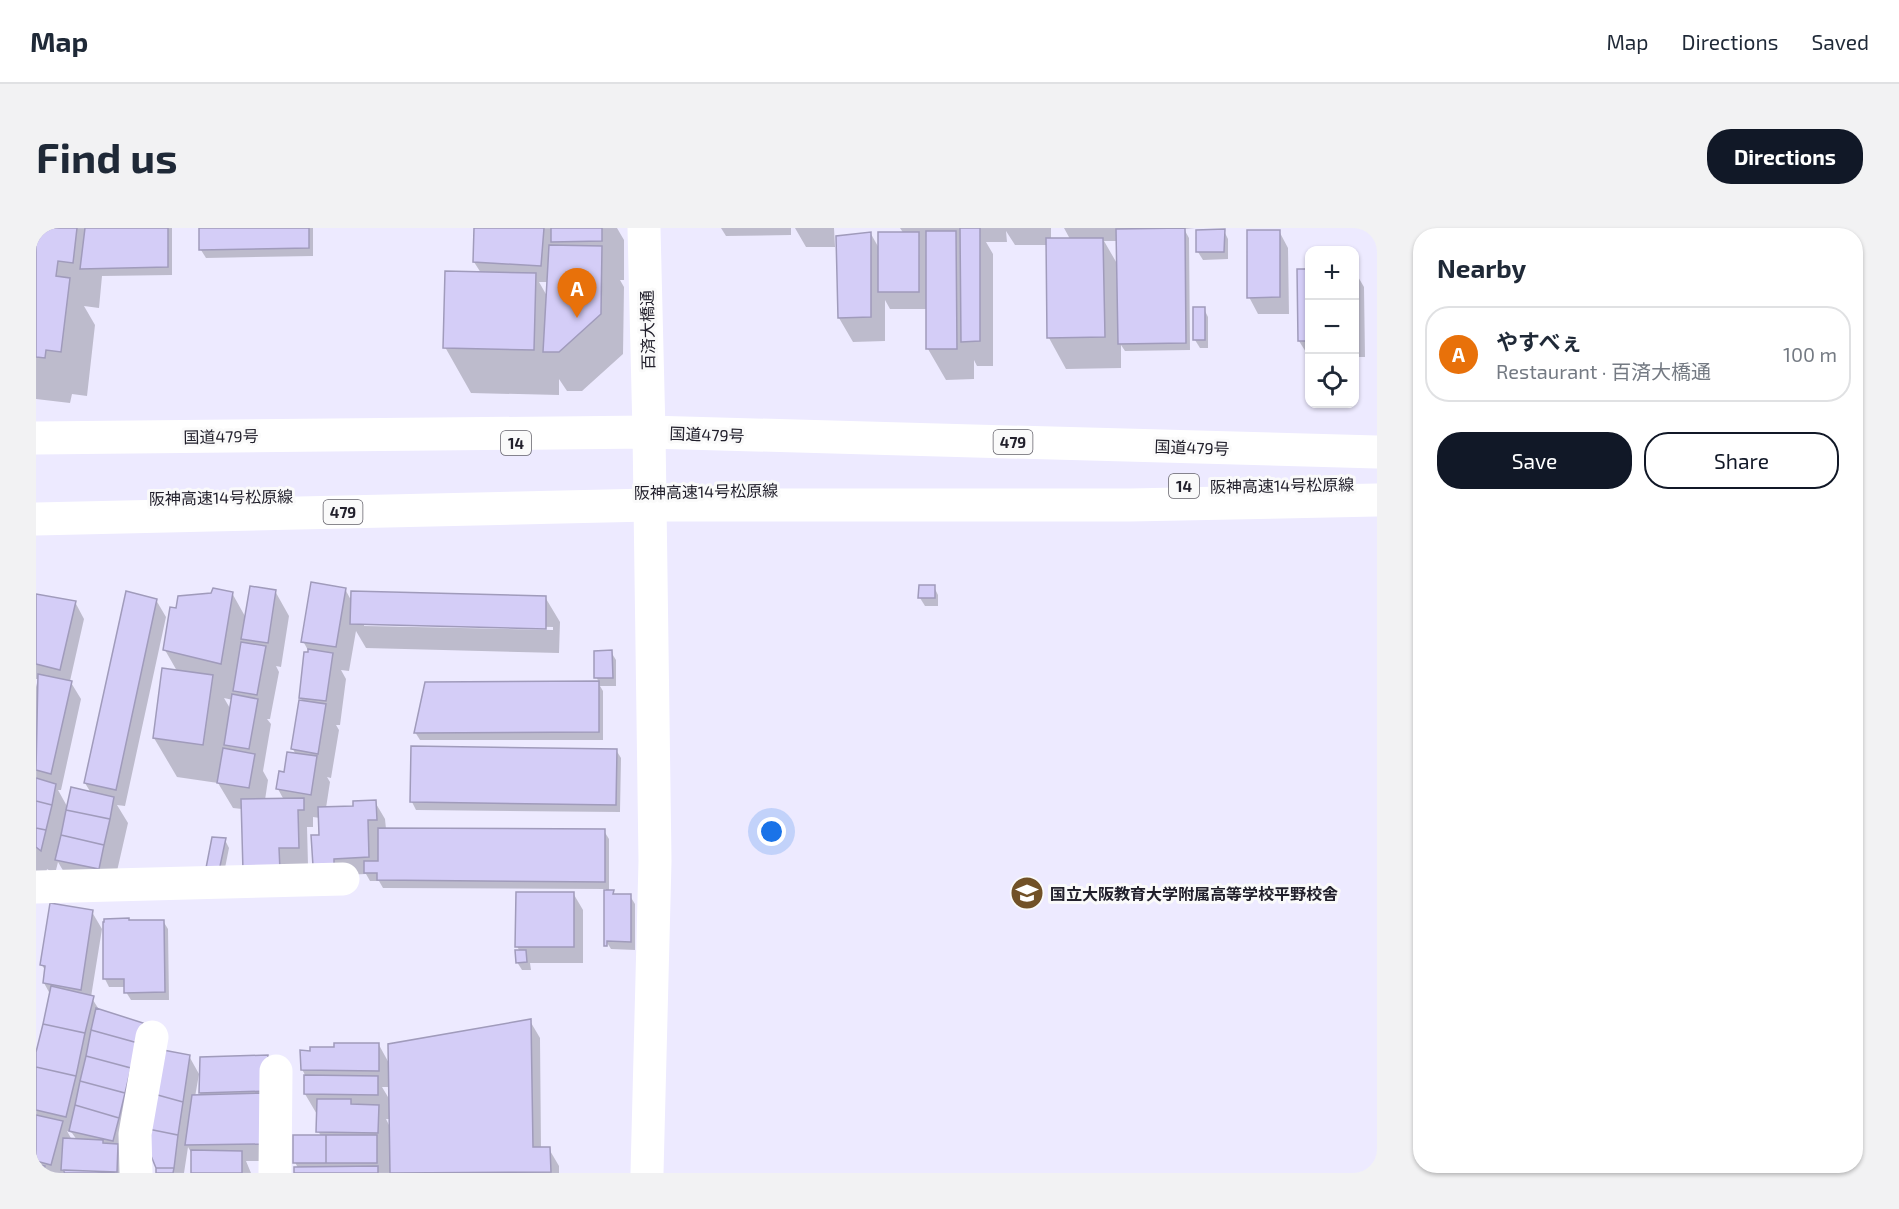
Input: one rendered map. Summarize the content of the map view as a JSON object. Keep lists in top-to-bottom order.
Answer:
{
  "streets": {
    "main road": [
      "百済大橋通",
      "国道479号",
      "479",
      "14",
      "阪神高速14号松原線"
    ]
  },
  "crossings": [
    ["百済大橋通", "国道479号"],
    ["百済大橋通", "479"]
  ],
  "places": {
    "school or university": ["国立大阪教育大学附属高等学校平野校舎"]
  },
  "page": {
    "header": "Map",
    "nav": ["Map", "Directions", "Saved"],
    "buttons": [
      "Directions",
      ["Save", "Share"]
    ],
    "title": "Find us",
    "heading": "Nearby",
    "map_buttons": ["+", "−"],
    "pins": "A",
    "list": [
      {
        "mark": "A",
        "name": "やすべぇ",
        "note": "Restaurant · 百済大橋通",
        "value": "100 m"
      }
    ]
  }
}
